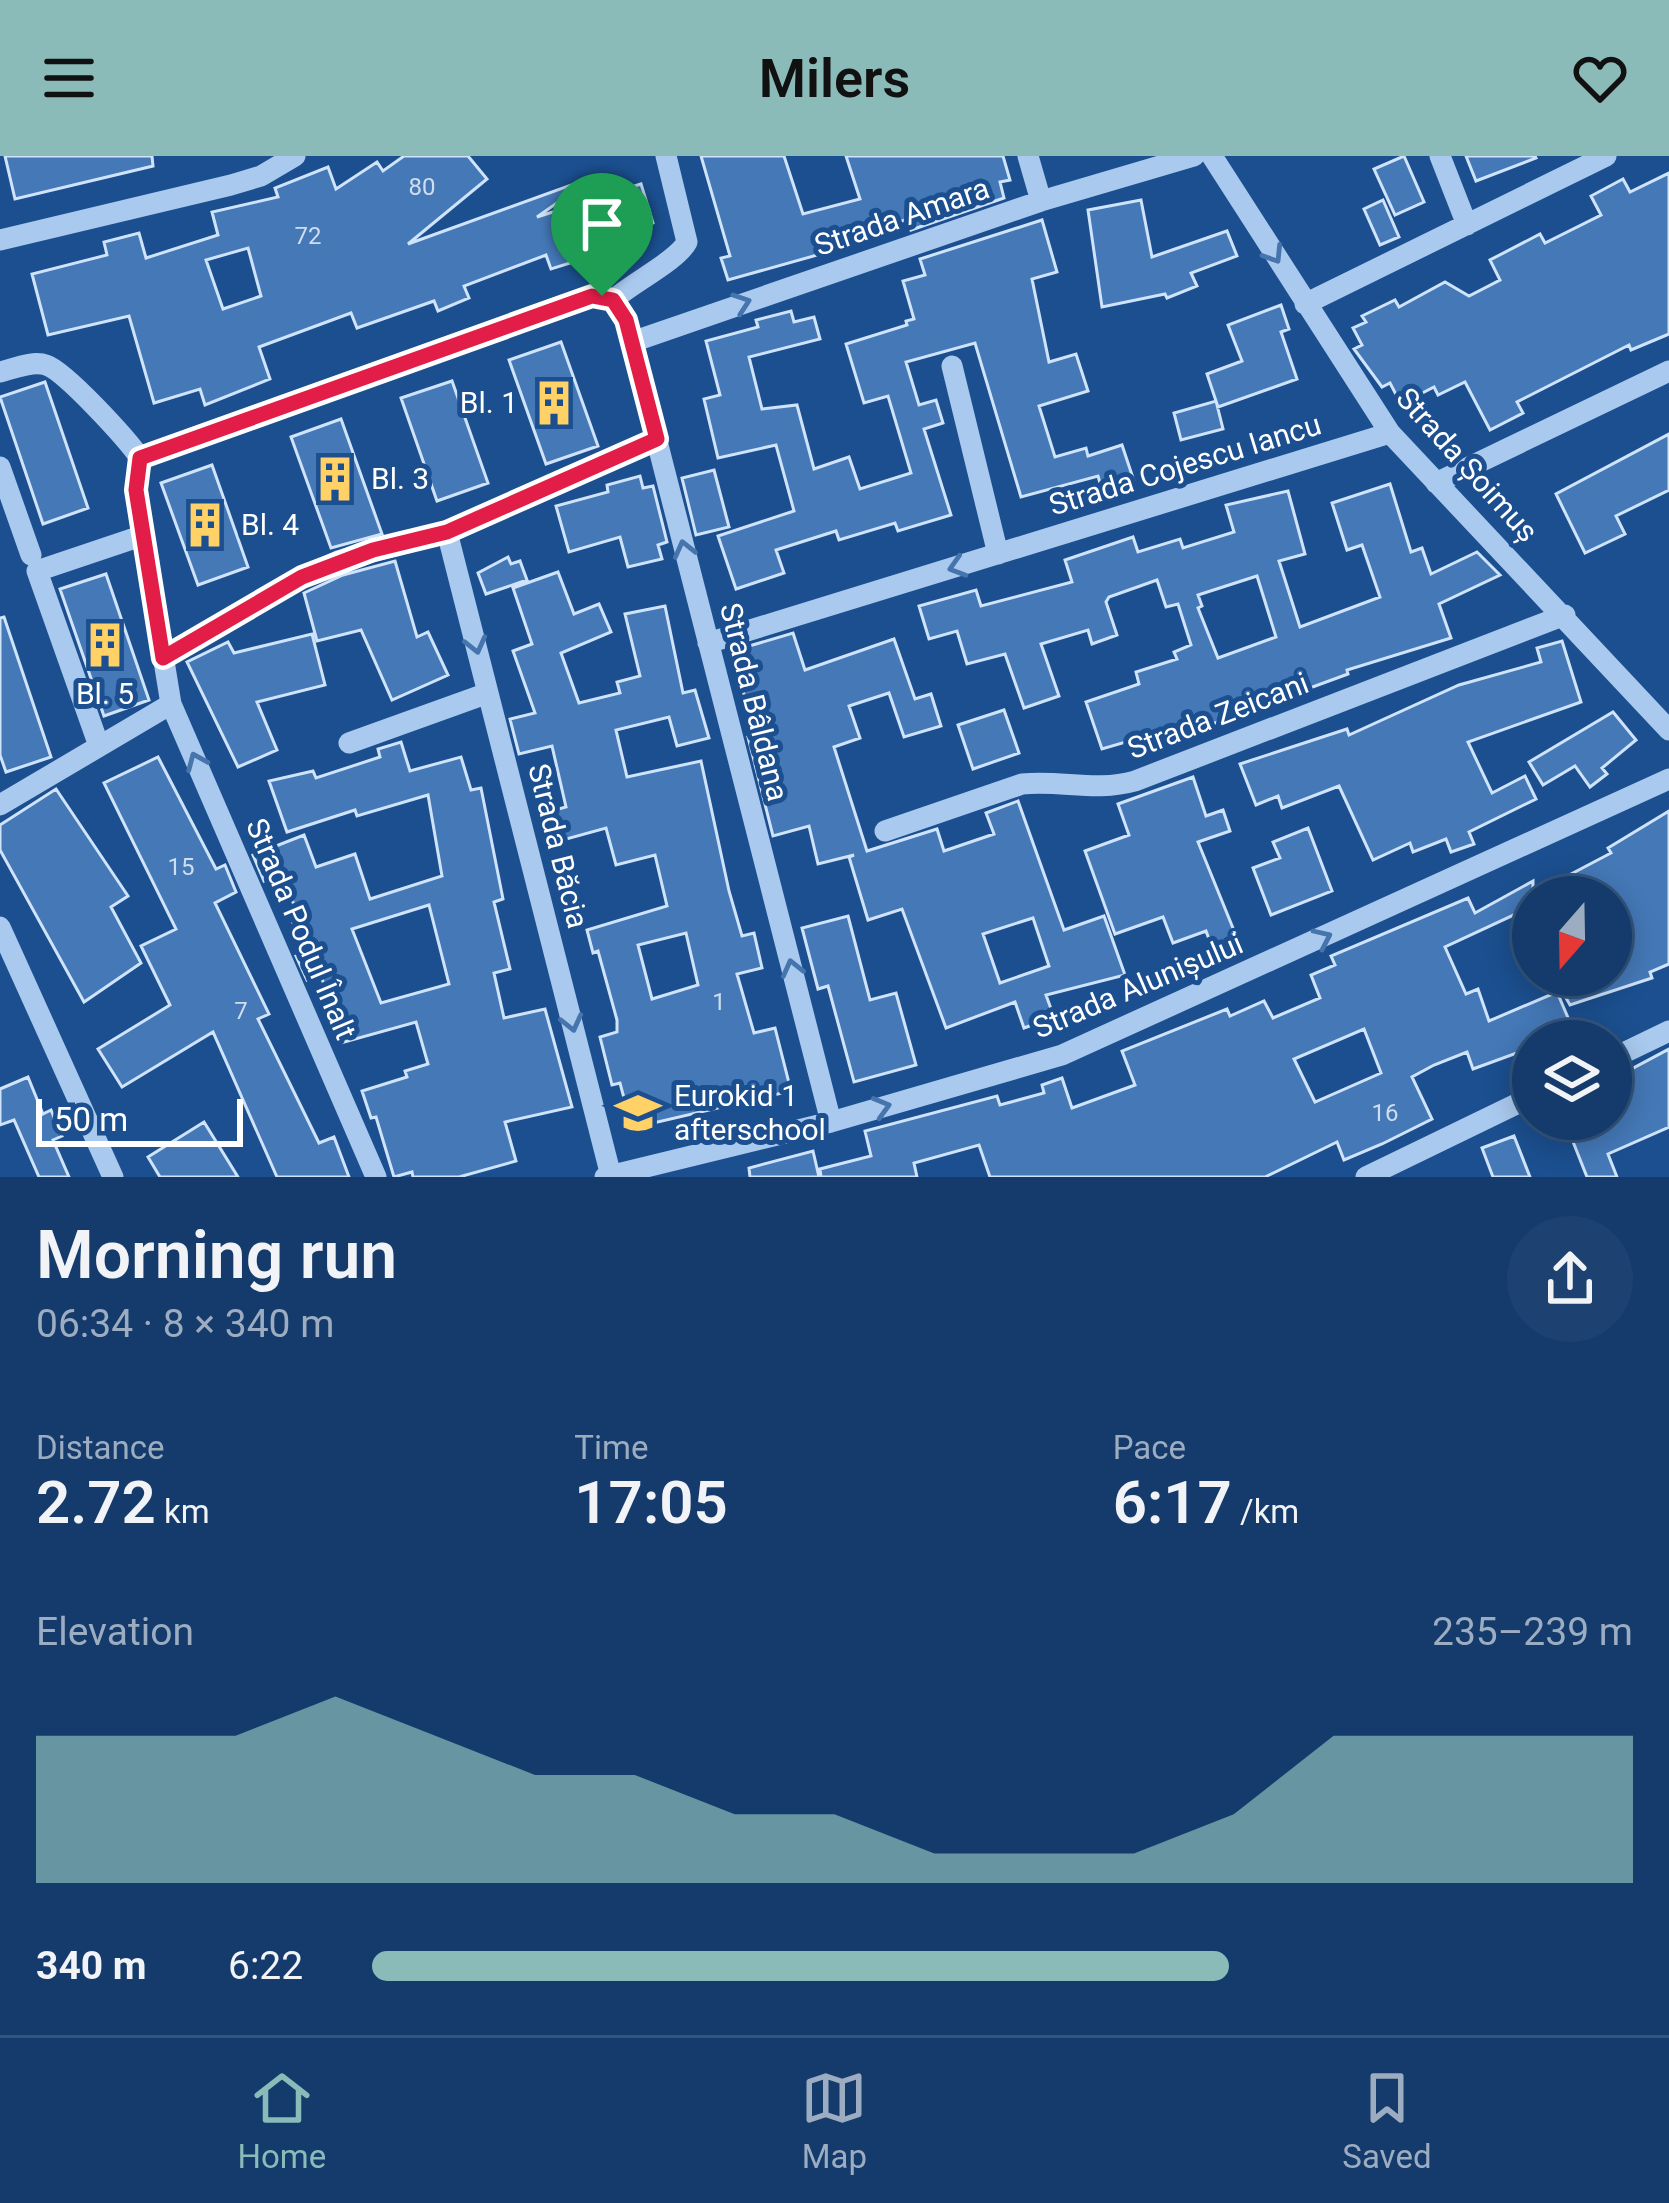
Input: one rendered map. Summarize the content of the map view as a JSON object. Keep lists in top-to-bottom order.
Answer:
{
  "streets": {
    "street": [
      "Strada Amara",
      "Strada Cojescu Iancu",
      "Strada Șoimuș",
      "Strada Bâldana",
      "Strada Zeicani",
      "Strada Băcia",
      "Strada Podul Înalt",
      "Strada Alunișului"
    ]
  },
  "crossings": [
    ["Strada Amara", "Strada Bâldana"],
    ["Strada Cojescu Iancu", "Strada Șoimuș"],
    ["Strada Cojescu Iancu", "Strada Bâldana"],
    ["Strada Șoimuș", "Strada Zeicani"],
    ["Strada Bâldana", "Strada Alunișului"],
    ["Strada Băcia", "Strada Alunișului"]
  ],
  "one_way": [
    "Strada Amara",
    "Strada Cojescu Iancu",
    "Strada Bâldana",
    "Strada Băcia",
    "Strada Podul Înalt",
    "Strada Alunișului"
  ],
  "places": {
    "building": [
      "Bl. 1",
      "Bl. 3",
      "Bl. 4",
      "Bl. 5"
    ],
    "school or university": ["Eurokid 1 afterschool"]
  },
  "house_numbers": [
    "80",
    "72",
    "15",
    "1",
    "7",
    "16"
  ],
  "scale_bar": "50 m",
  "north": "bottom",
  "page": {
    "header": "Milers",
    "scale": "50 m",
    "heading": ["Morning run", "06:34 · 8 × 340 m"],
    "stats": [
      ["Distance", "2.72 km"],
      ["Time", "17:05"],
      ["Pace", "6:17 /km"]
    ],
    "chart": ["Elevation", "235–239 m"],
    "list": [
      {
        "name": "340 m",
        "note": "6:22"
      }
    ],
    "tabs": ["Home", "Map", "Saved"]
  }
}
